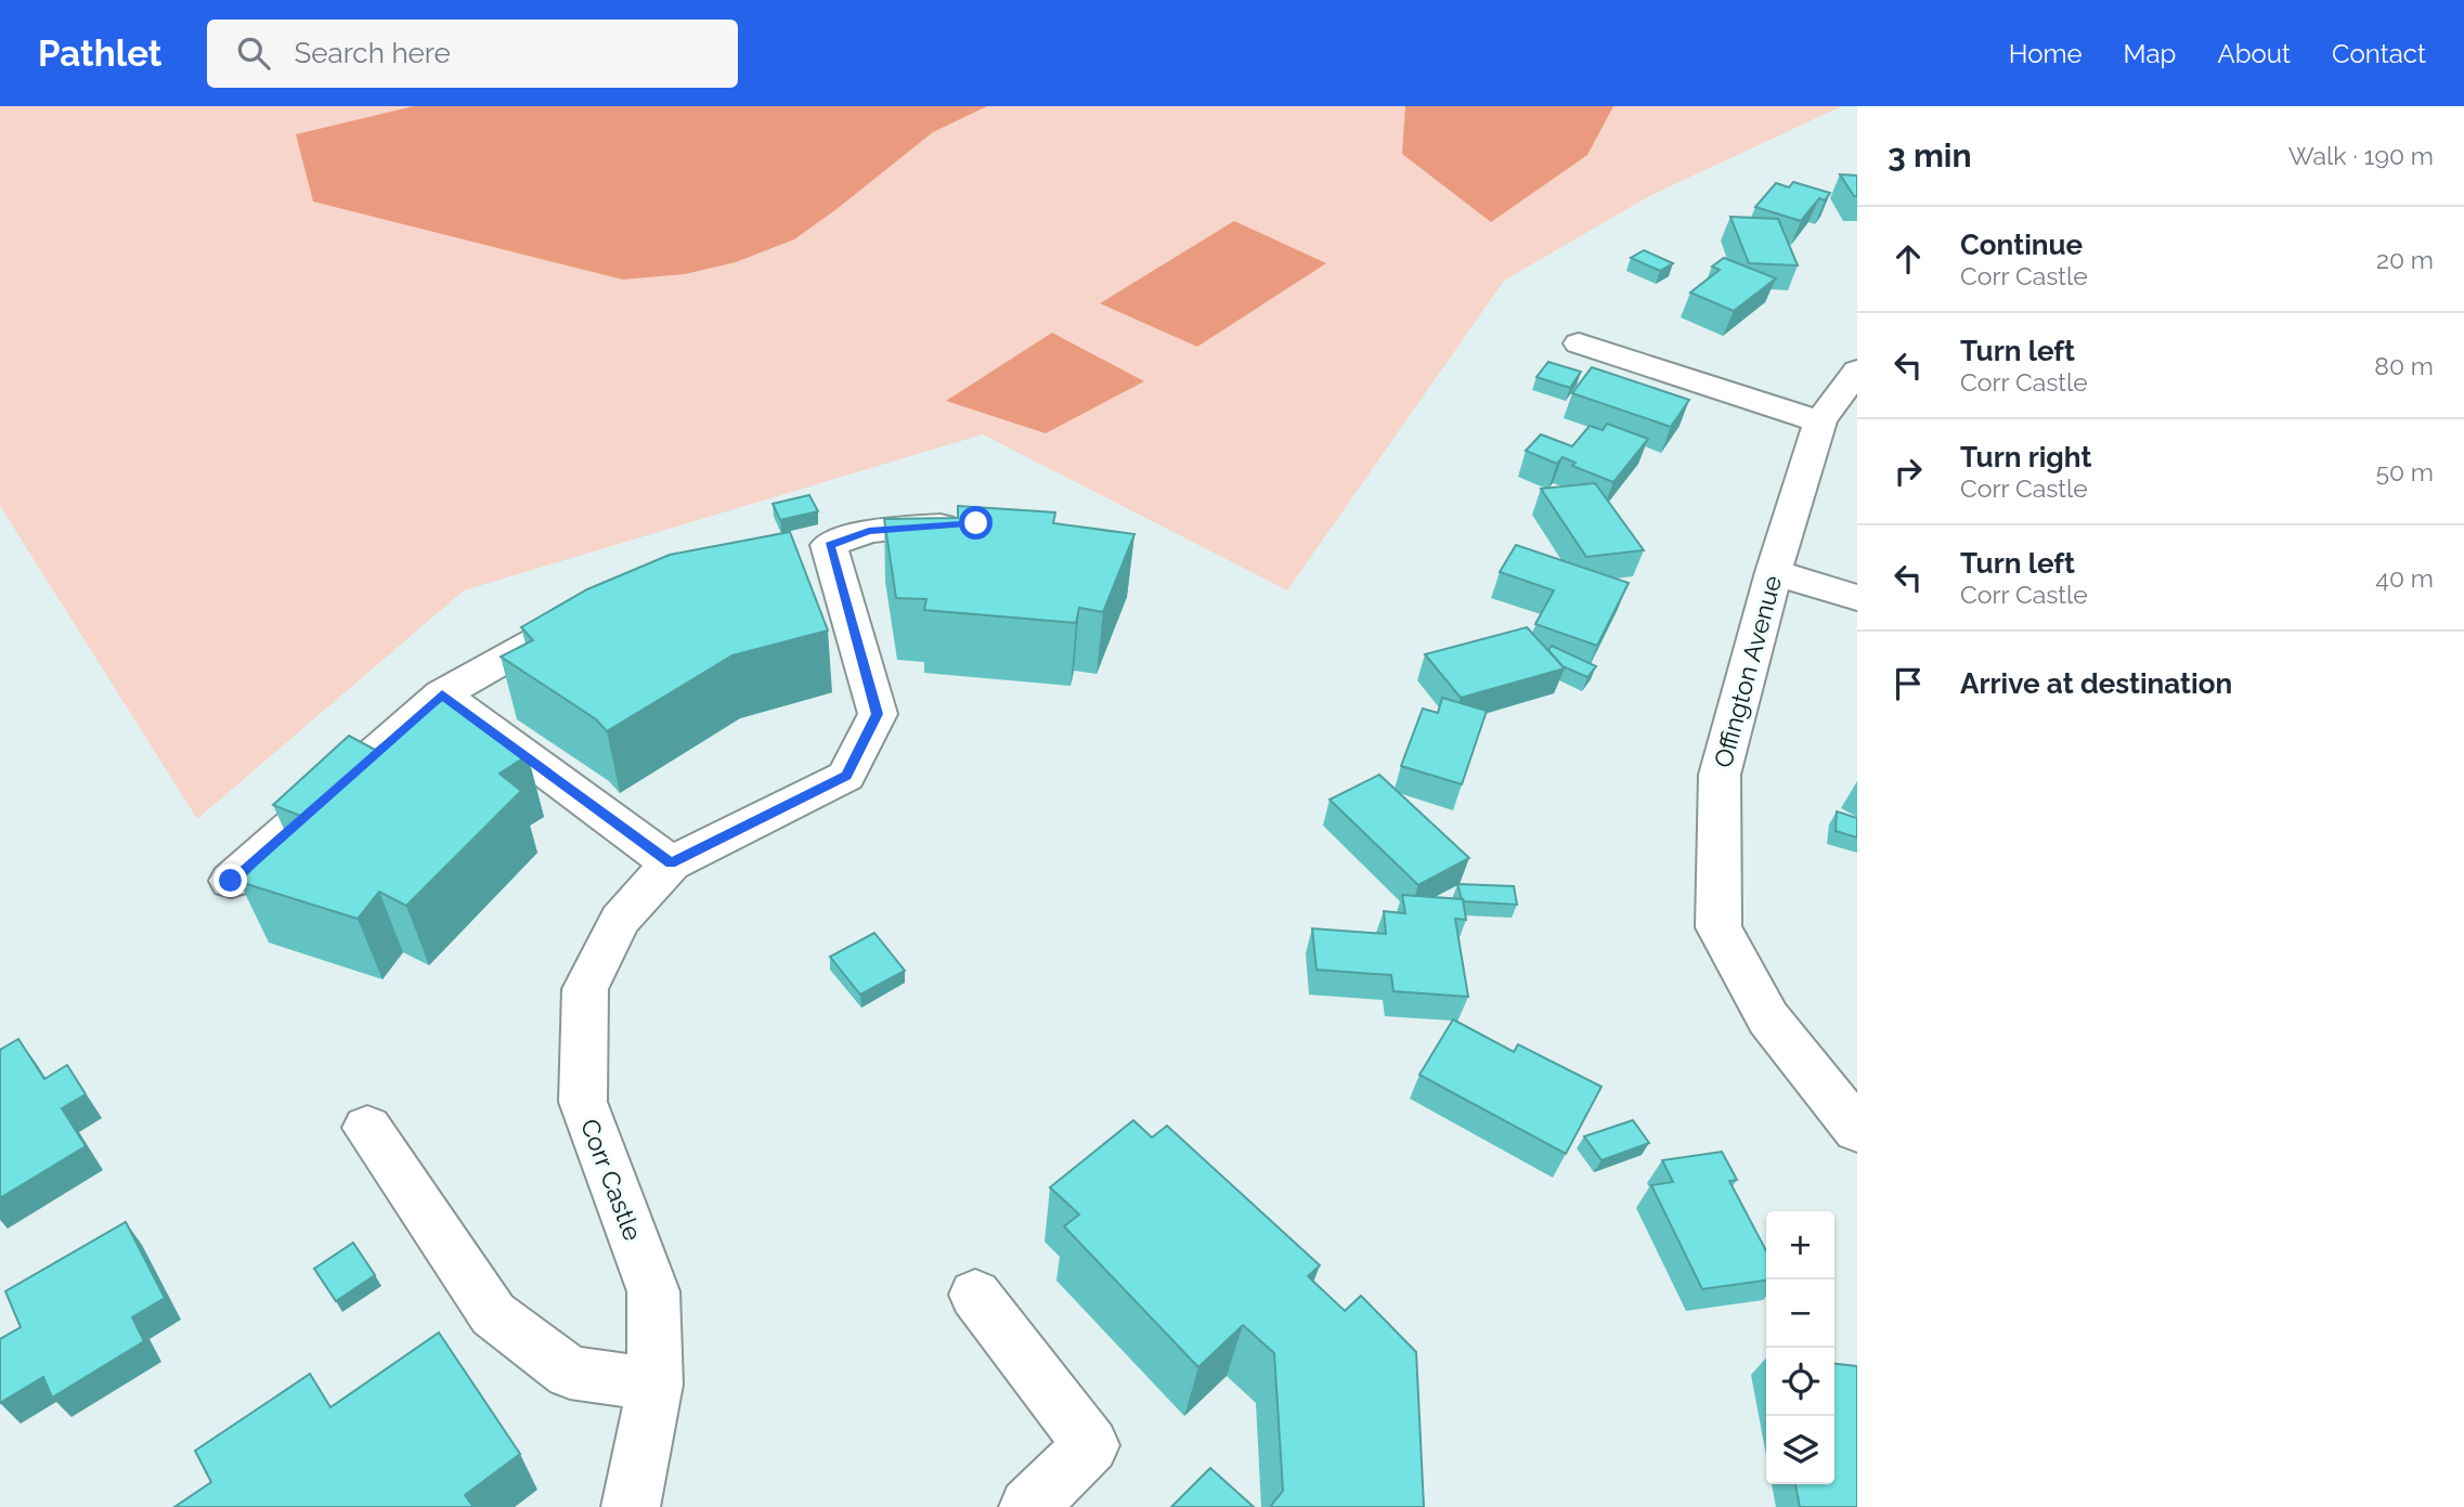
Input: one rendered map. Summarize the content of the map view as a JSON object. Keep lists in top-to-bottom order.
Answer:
{
  "streets": {
    "street": ["Offington Avenue", "Corr Castle"]
  },
  "page": {
    "header": "Pathlet",
    "search": "Search here",
    "nav": [
      "Home",
      "Map",
      "About",
      "Contact"
    ],
    "heading": ["3 min", "Walk · 190 m"],
    "list": [
      ["Continue", "Corr Castle", "20 m"],
      ["Turn left", "Corr Castle", "80 m"],
      ["Turn right", "Corr Castle", "50 m"],
      ["Turn left", "Corr Castle", "40 m"],
      "Arrive at destination"
    ],
    "map_buttons": ["+", "−"]
  }
}
